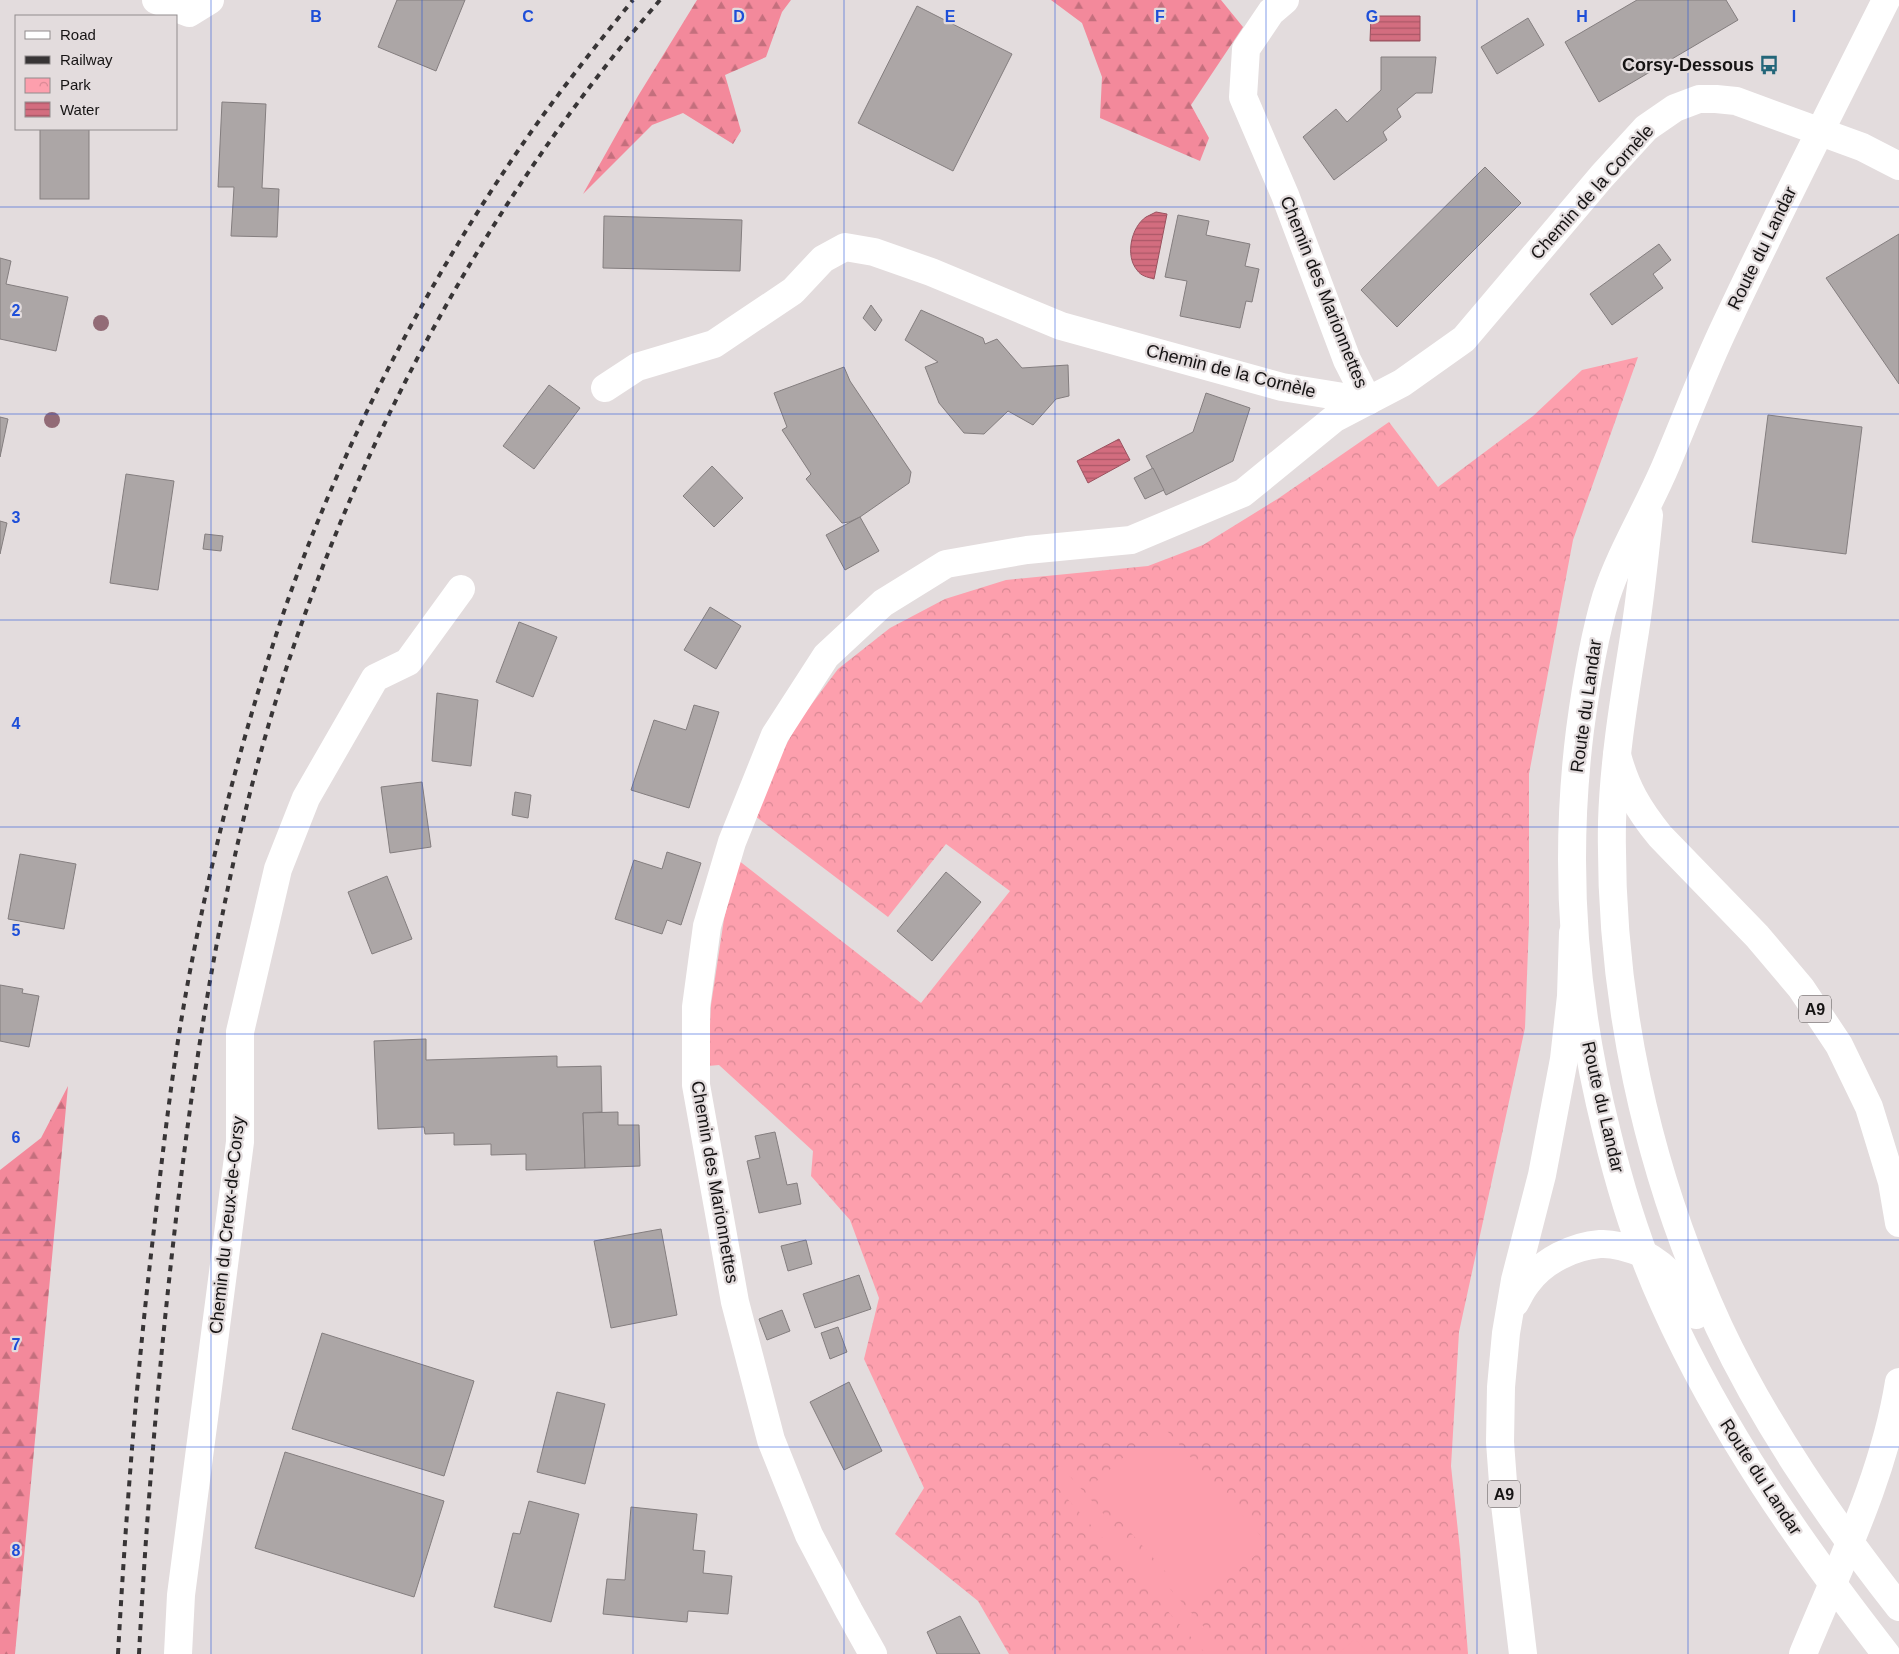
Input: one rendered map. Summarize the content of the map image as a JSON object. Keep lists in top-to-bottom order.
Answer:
{
  "streets": {
    "main road": [
      "Chemin de la Cornèle",
      "Route du Landar",
      "Chemin des Marionnettes",
      "A9",
      "Chemin du Creux-de-Corsy"
    ]
  },
  "crossings": [
    ["Chemin de la Cornèle", "Route du Landar"],
    ["Chemin de la Cornèle", "Chemin des Marionnettes"],
    ["Route du Landar", "A9"]
  ],
  "places": {
    "bus stop": ["Corsy-Dessous"]
  },
  "legend": [
    "Road",
    "Railway",
    "Park",
    "Water"
  ],
  "grid": {
    "columns": [
      "B",
      "C",
      "D",
      "E",
      "F",
      "G",
      "H",
      "I"
    ],
    "rows": [
      "2",
      "3",
      "4",
      "5",
      "6",
      "7",
      "8"
    ]
  }
}
